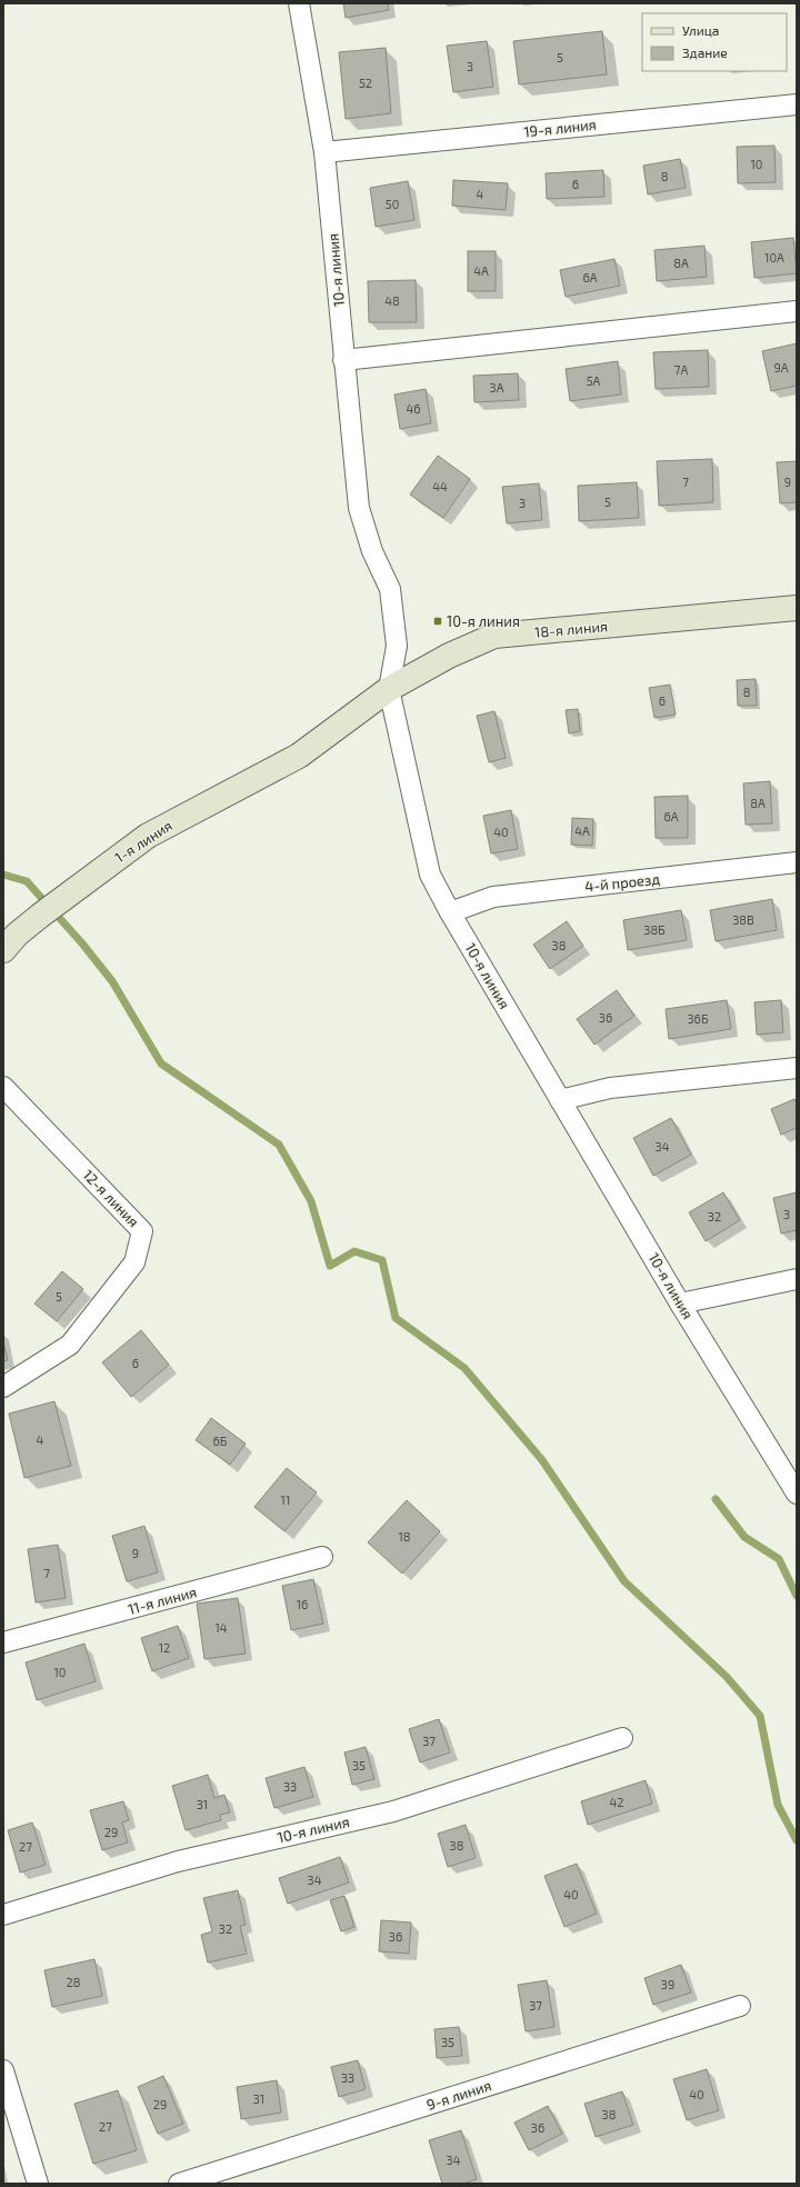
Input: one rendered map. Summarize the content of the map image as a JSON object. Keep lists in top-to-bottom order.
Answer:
{
  "streets": {
    "street": [
      "19-я линия",
      "10-я линия",
      "18-я линия",
      "1-я линия",
      "4-й проезд",
      "12-я линия",
      "11-я линия",
      "9-я линия"
    ]
  },
  "crossings": [
    ["19-я линия", "10-я линия"],
    ["10-я линия", "18-я линия"],
    ["10-я линия", "4-й проезд"],
    ["18-я линия", "1-я линия"]
  ],
  "places": {
    "transit": ["10-я линия"]
  },
  "house_numbers": [
    "5",
    "3",
    "52",
    "10",
    "8",
    "6",
    "4",
    "50",
    "10А",
    "8А",
    "4А",
    "6А",
    "48",
    "9А",
    "7А",
    "5А",
    "3А",
    "46",
    "7",
    "9",
    "44",
    "5",
    "3",
    "8",
    "6",
    "8А",
    "6А",
    "4А",
    "40",
    "38В",
    "38Б",
    "38",
    "36",
    "36Б",
    "34",
    "3",
    "32",
    "5",
    "6",
    "4",
    "6Б",
    "11",
    "18",
    "9",
    "7",
    "16",
    "14",
    "12",
    "10",
    "37",
    "35",
    "33",
    "42",
    "31",
    "29",
    "38",
    "27",
    "34",
    "40",
    "32",
    "36",
    "28",
    "39",
    "37",
    "35",
    "33",
    "40",
    "31",
    "29",
    "38",
    "27",
    "36",
    "34"
  ],
  "legend": ["Улица", "Здание"]
}
